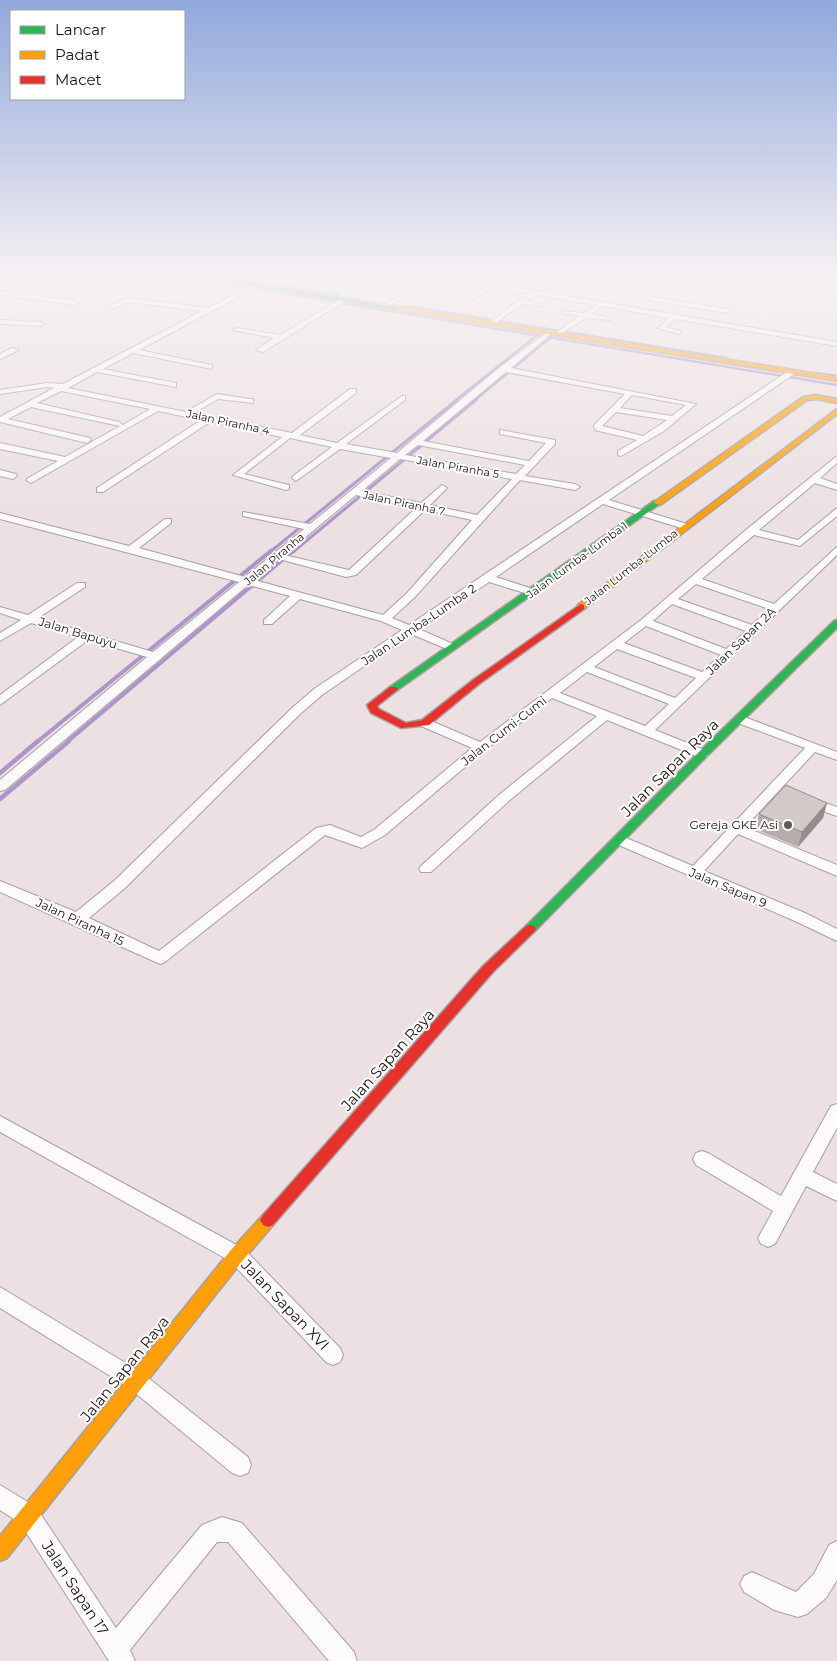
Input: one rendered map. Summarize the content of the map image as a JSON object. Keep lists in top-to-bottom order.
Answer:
{
  "streets": {
    "street": [
      "Jalan Piranha 4",
      "Jalan Piranha 5",
      "Jalan Piranha 7",
      "Jalan Piranha",
      "Jalan Lumba-Lumba 1",
      "Jalan Lumba-Lumba",
      "Jalan Lumba-Lumba 2",
      "Jalan Bapuyu",
      "Jalan Sapan 2A",
      "Jalan Cumi-Cumi",
      "Jalan Sapan Raya",
      "Jalan Sapan 9",
      "Jalan Piranha 15",
      "Jalan Sapan XVI",
      "Jalan Sapan 17"
    ]
  },
  "crossings": [
    ["Jalan Piranha 4", "Jalan Piranha 5"],
    ["Jalan Piranha 4", "Jalan Piranha"],
    ["Jalan Piranha 5", "Jalan Piranha"],
    ["Jalan Piranha 7", "Jalan Piranha"],
    ["Jalan Piranha", "Jalan Bapuyu"],
    ["Jalan Lumba-Lumba 1", "Jalan Lumba-Lumba"],
    ["Jalan Lumba-Lumba 2", "Jalan Piranha 15"],
    ["Jalan Cumi-Cumi", "Jalan Piranha 15"],
    ["Jalan Sapan Raya", "Jalan Sapan 9"],
    ["Jalan Sapan Raya", "Jalan Sapan XVI"],
    ["Jalan Sapan Raya", "Jalan Sapan 17"]
  ],
  "places": ["Gereja GKE Asi"],
  "legend": ["Lancar", "Padat", "Macet"]
}
